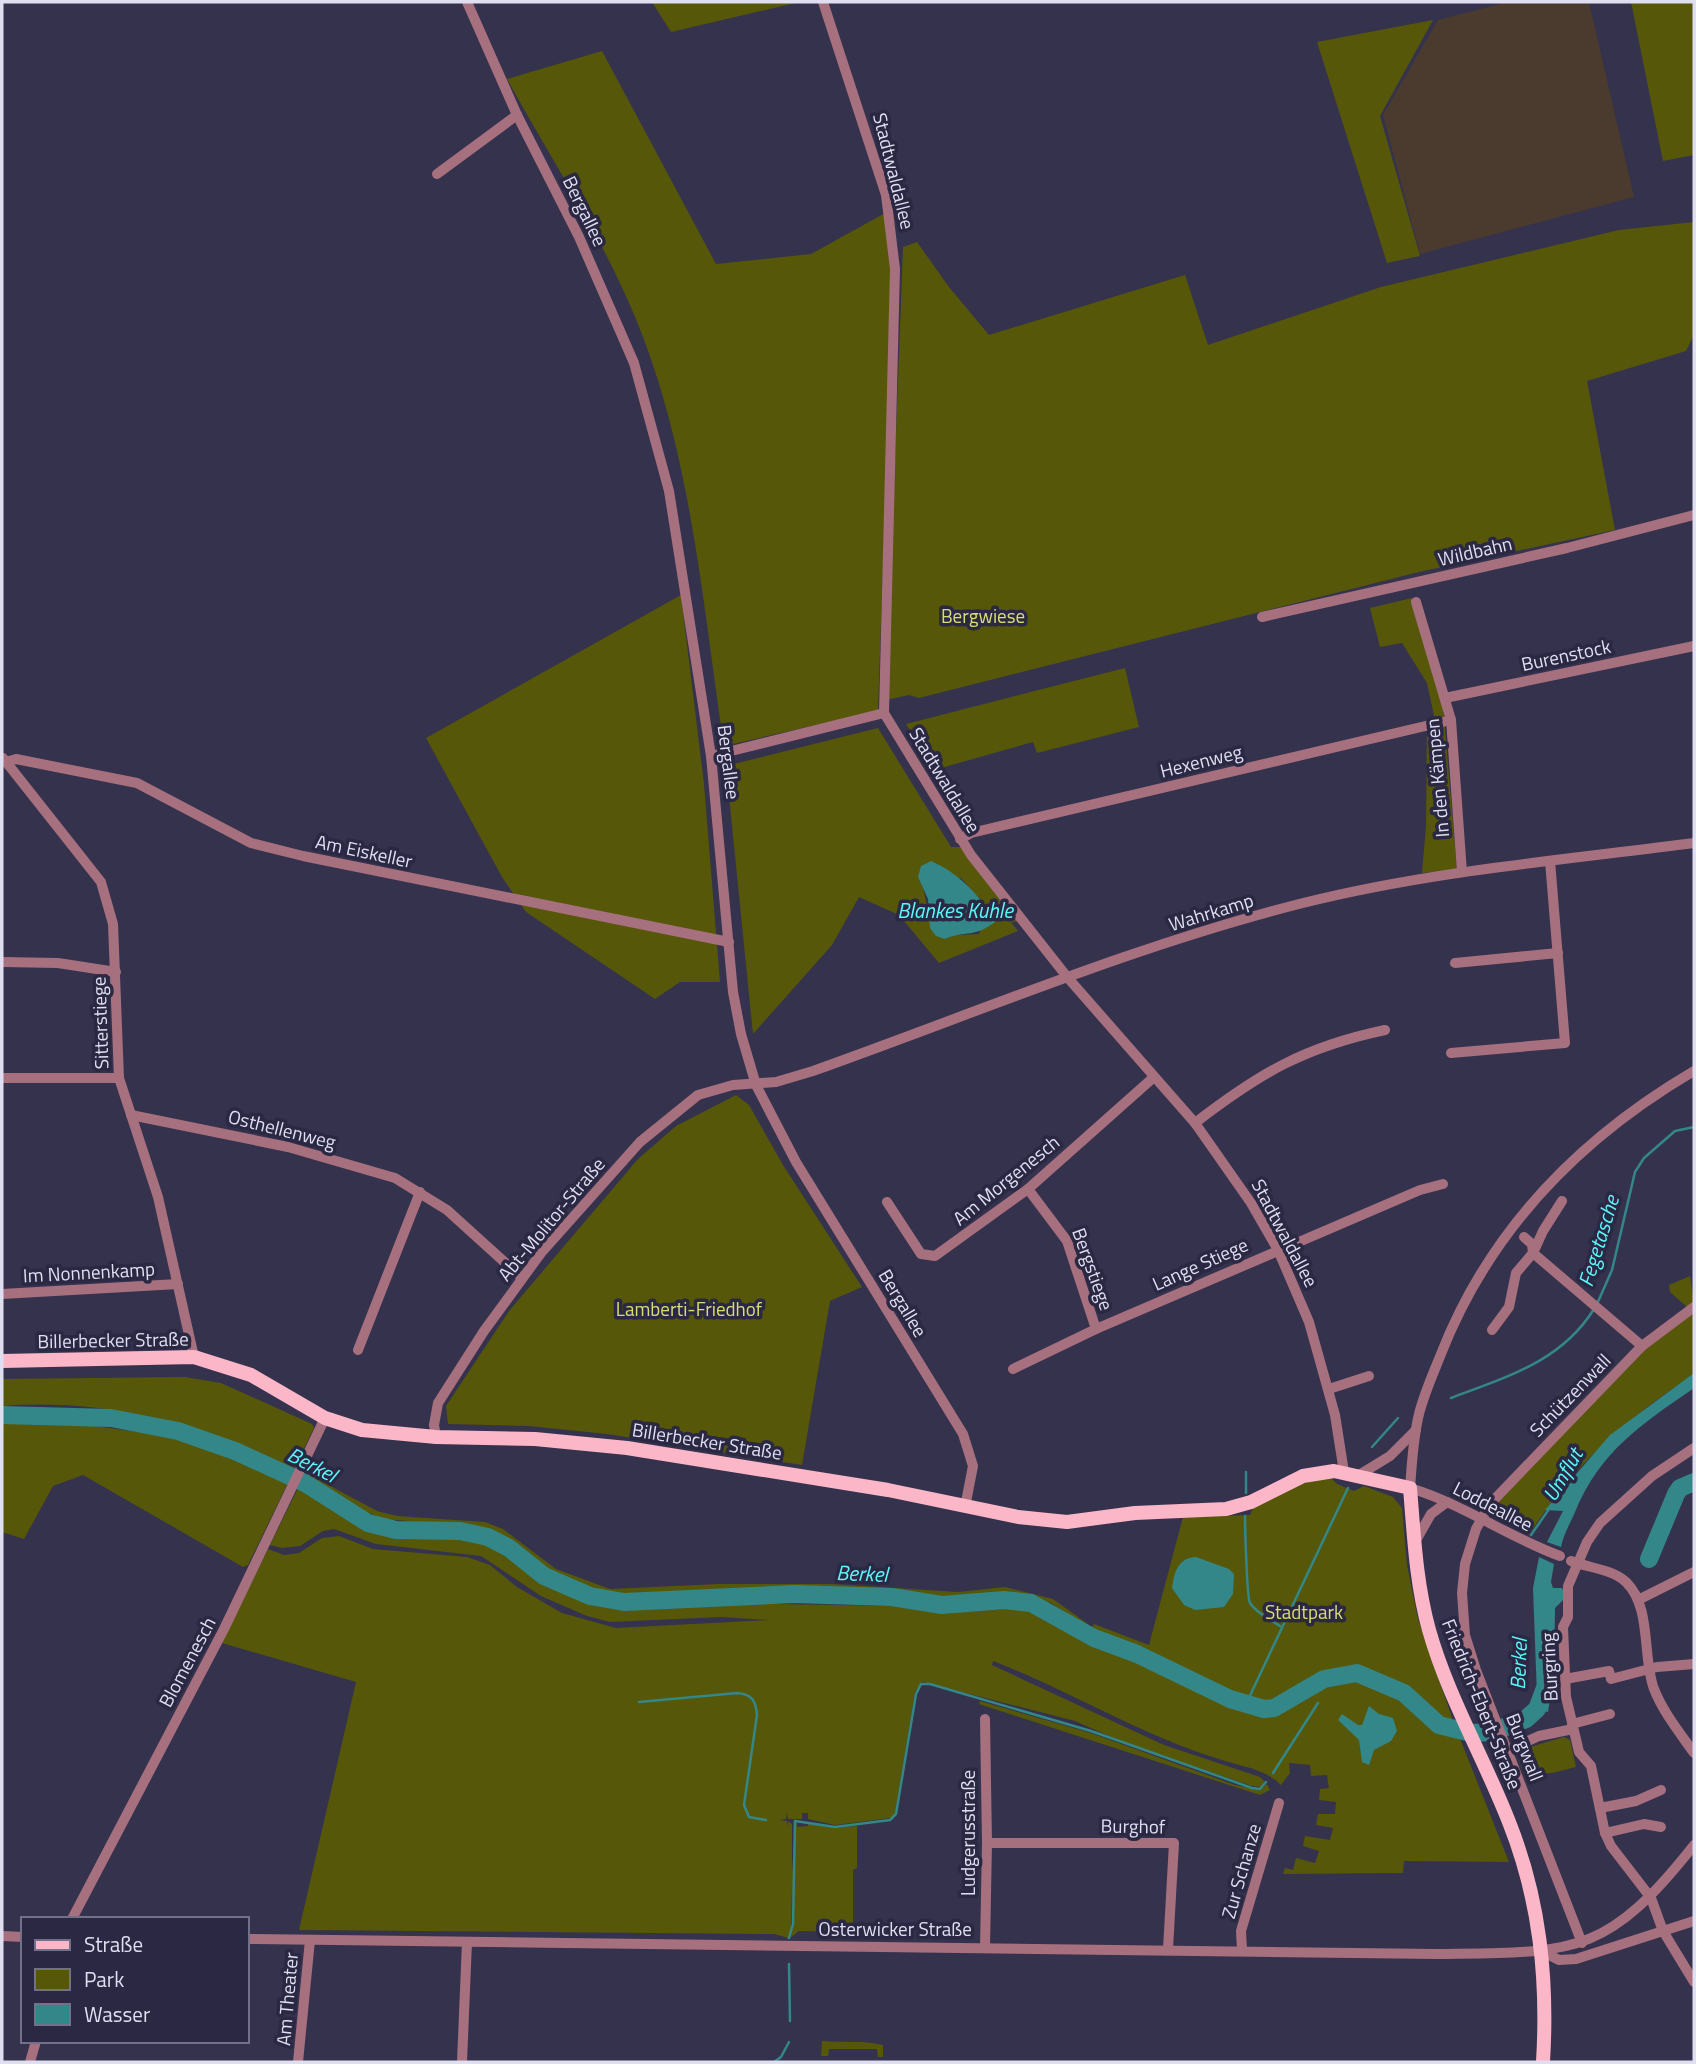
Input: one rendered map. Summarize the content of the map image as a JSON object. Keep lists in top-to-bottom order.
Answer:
{
  "streets": {
    "main road": ["Billerbecker Straße", "Friedrich-Ebert-Straße"],
    "street": [
      "Stadtwaldallee",
      "Bergallee",
      "Wildbahn",
      "Burenstock",
      "Hexenweg",
      "In den Kämpen",
      "Am Eiskeller",
      "Wahrkamp",
      "Sitterstiege",
      "Osthellenweg",
      "Am Morgenesch",
      "Abt-Molitor-Straße",
      "Lange Stiege",
      "Bergstiege",
      "Im Nonnenkamp",
      "Schützenwall",
      "Loddeallee",
      "Blomenesch",
      "Burgring",
      "Burgwall",
      "Burghof",
      "Ludgerusstraße",
      "Zur Schanze",
      "Osterwicker Straße",
      "Am Theater"
    ]
  },
  "crossings": [
    ["Stadtwaldallee", "Hexenweg"],
    ["Stadtwaldallee", "Wahrkamp"],
    ["Stadtwaldallee", "Am Morgenesch"],
    ["Stadtwaldallee", "Lange Stiege"],
    ["Stadtwaldallee", "Billerbecker Straße"],
    ["Bergallee", "Am Eiskeller"],
    ["Bergallee", "Wahrkamp"],
    ["Bergallee", "Abt-Molitor-Straße"],
    ["Bergallee", "Billerbecker Straße"],
    ["Burenstock", "In den Kämpen"],
    ["Hexenweg", "In den Kämpen"],
    ["In den Kämpen", "Wahrkamp"],
    ["Am Eiskeller", "Sitterstiege"],
    ["Wahrkamp", "Abt-Molitor-Straße"],
    ["Sitterstiege", "Osthellenweg"],
    ["Sitterstiege", "Im Nonnenkamp"],
    ["Sitterstiege", "Billerbecker Straße"],
    ["Osthellenweg", "Abt-Molitor-Straße"],
    ["Am Morgenesch", "Bergstiege"],
    ["Abt-Molitor-Straße", "Billerbecker Straße"],
    ["Lange Stiege", "Bergstiege"],
    ["Billerbecker Straße", "Loddeallee"],
    ["Billerbecker Straße", "Blomenesch"],
    ["Billerbecker Straße", "Friedrich-Ebert-Straße"],
    ["Schützenwall", "Loddeallee"],
    ["Schützenwall", "Burgwall"],
    ["Loddeallee", "Friedrich-Ebert-Straße"],
    ["Loddeallee", "Burgwall"],
    ["Friedrich-Ebert-Straße", "Osterwicker Straße"],
    ["Burghof", "Ludgerusstraße"],
    ["Burghof", "Osterwicker Straße"],
    ["Ludgerusstraße", "Osterwicker Straße"],
    ["Zur Schanze", "Osterwicker Straße"],
    ["Osterwicker Straße", "Am Theater"]
  ],
  "water": [
    "Blankes Kuhle",
    "Fegetasche",
    "Berkel",
    "Umflut"
  ],
  "parks": ["Bergwiese", "Lamberti-Friedhof", "Stadtpark"],
  "legend": ["Straße", "Park", "Wasser"]
}
